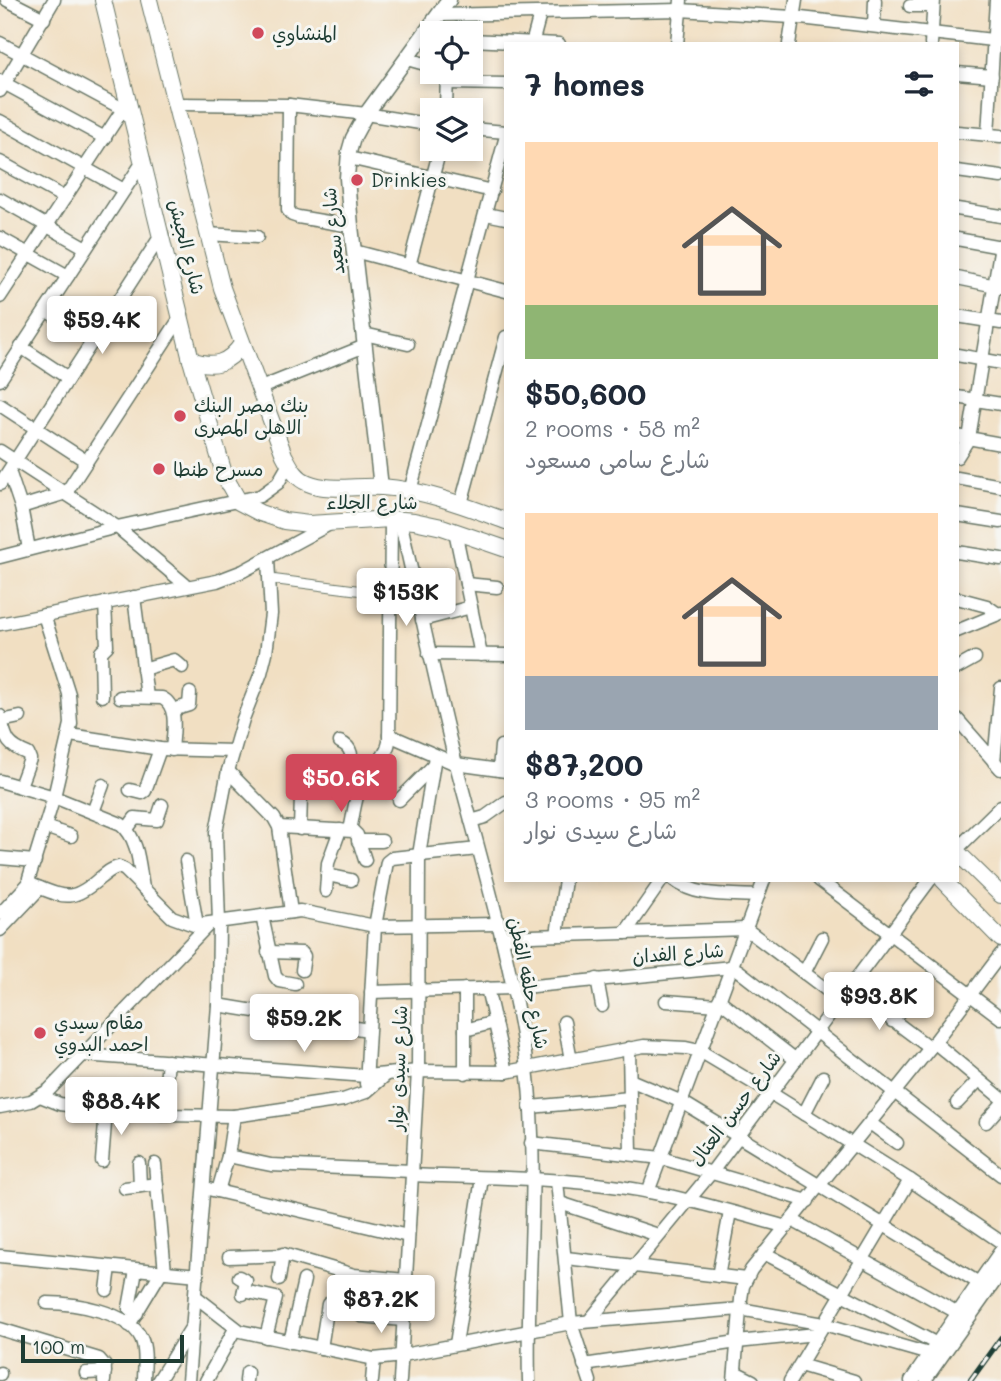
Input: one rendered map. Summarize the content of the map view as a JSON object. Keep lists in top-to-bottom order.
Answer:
{
  "streets": {
    "main road": ["شارع الجيش", "شارع الجلاء"],
    "street": [
      "شارع سعيد",
      "شارع الفدان",
      "شارع حلقه القطن",
      "شارع سيدى نوار",
      "شارع حسن العتال"
    ]
  },
  "crossings": [
    ["شارع سعيد", "شارع الجلاء"],
    ["شارع الجيش", "شارع الجلاء"],
    ["شارع الجلاء", "شارع حلقه القطن"],
    ["شارع الفدان", "شارع حلقه القطن"],
    ["شارع الفدان", "شارع سيدى نوار"],
    ["شارع الفدان", "شارع حسن العتال"]
  ],
  "places": [
    "المنشاوي",
    "Drinkies",
    "بنك مصر البنك الاهلى المصرى",
    "مسرح طنطا",
    "مقام سيدي احمد البدوي"
  ],
  "scale_bar": "100 m",
  "page": {
    "heading": "7 homes",
    "list": [
      {
        "name": "$50,600",
        "note": "2 rooms · 58 m² · شارع سامى مسعود"
      },
      {
        "name": "$87,200",
        "note": "3 rooms · 95 m² · شارع سيدى نوار"
      }
    ],
    "price": [
      "$59.4K",
      "$153K",
      "$50.6K",
      "$93.8K",
      "$59.2K",
      "$88.4K",
      "$87.2K"
    ],
    "scale": "100 m"
  }
}
